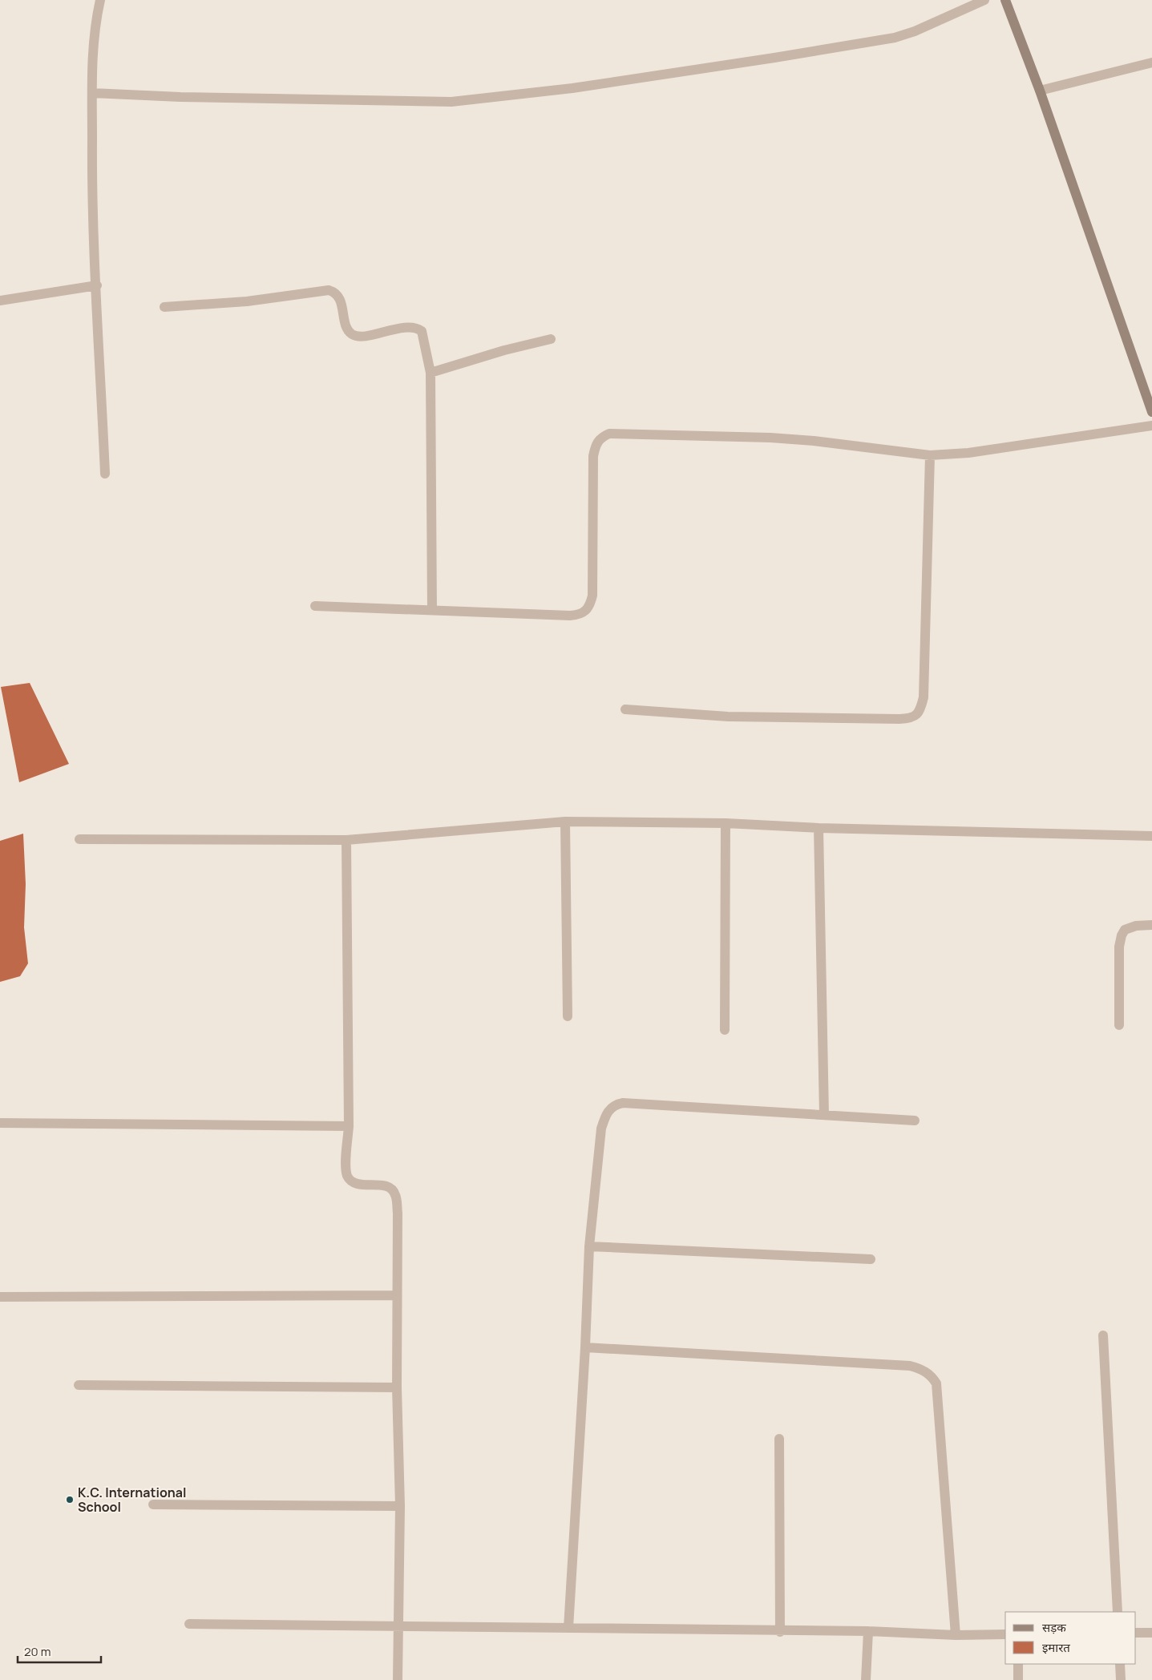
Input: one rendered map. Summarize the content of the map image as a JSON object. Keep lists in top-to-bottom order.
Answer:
{
  "places": ["K.C. International School"],
  "legend": ["सड़क", "इमारत"],
  "scale_bar": "20 m"
}
